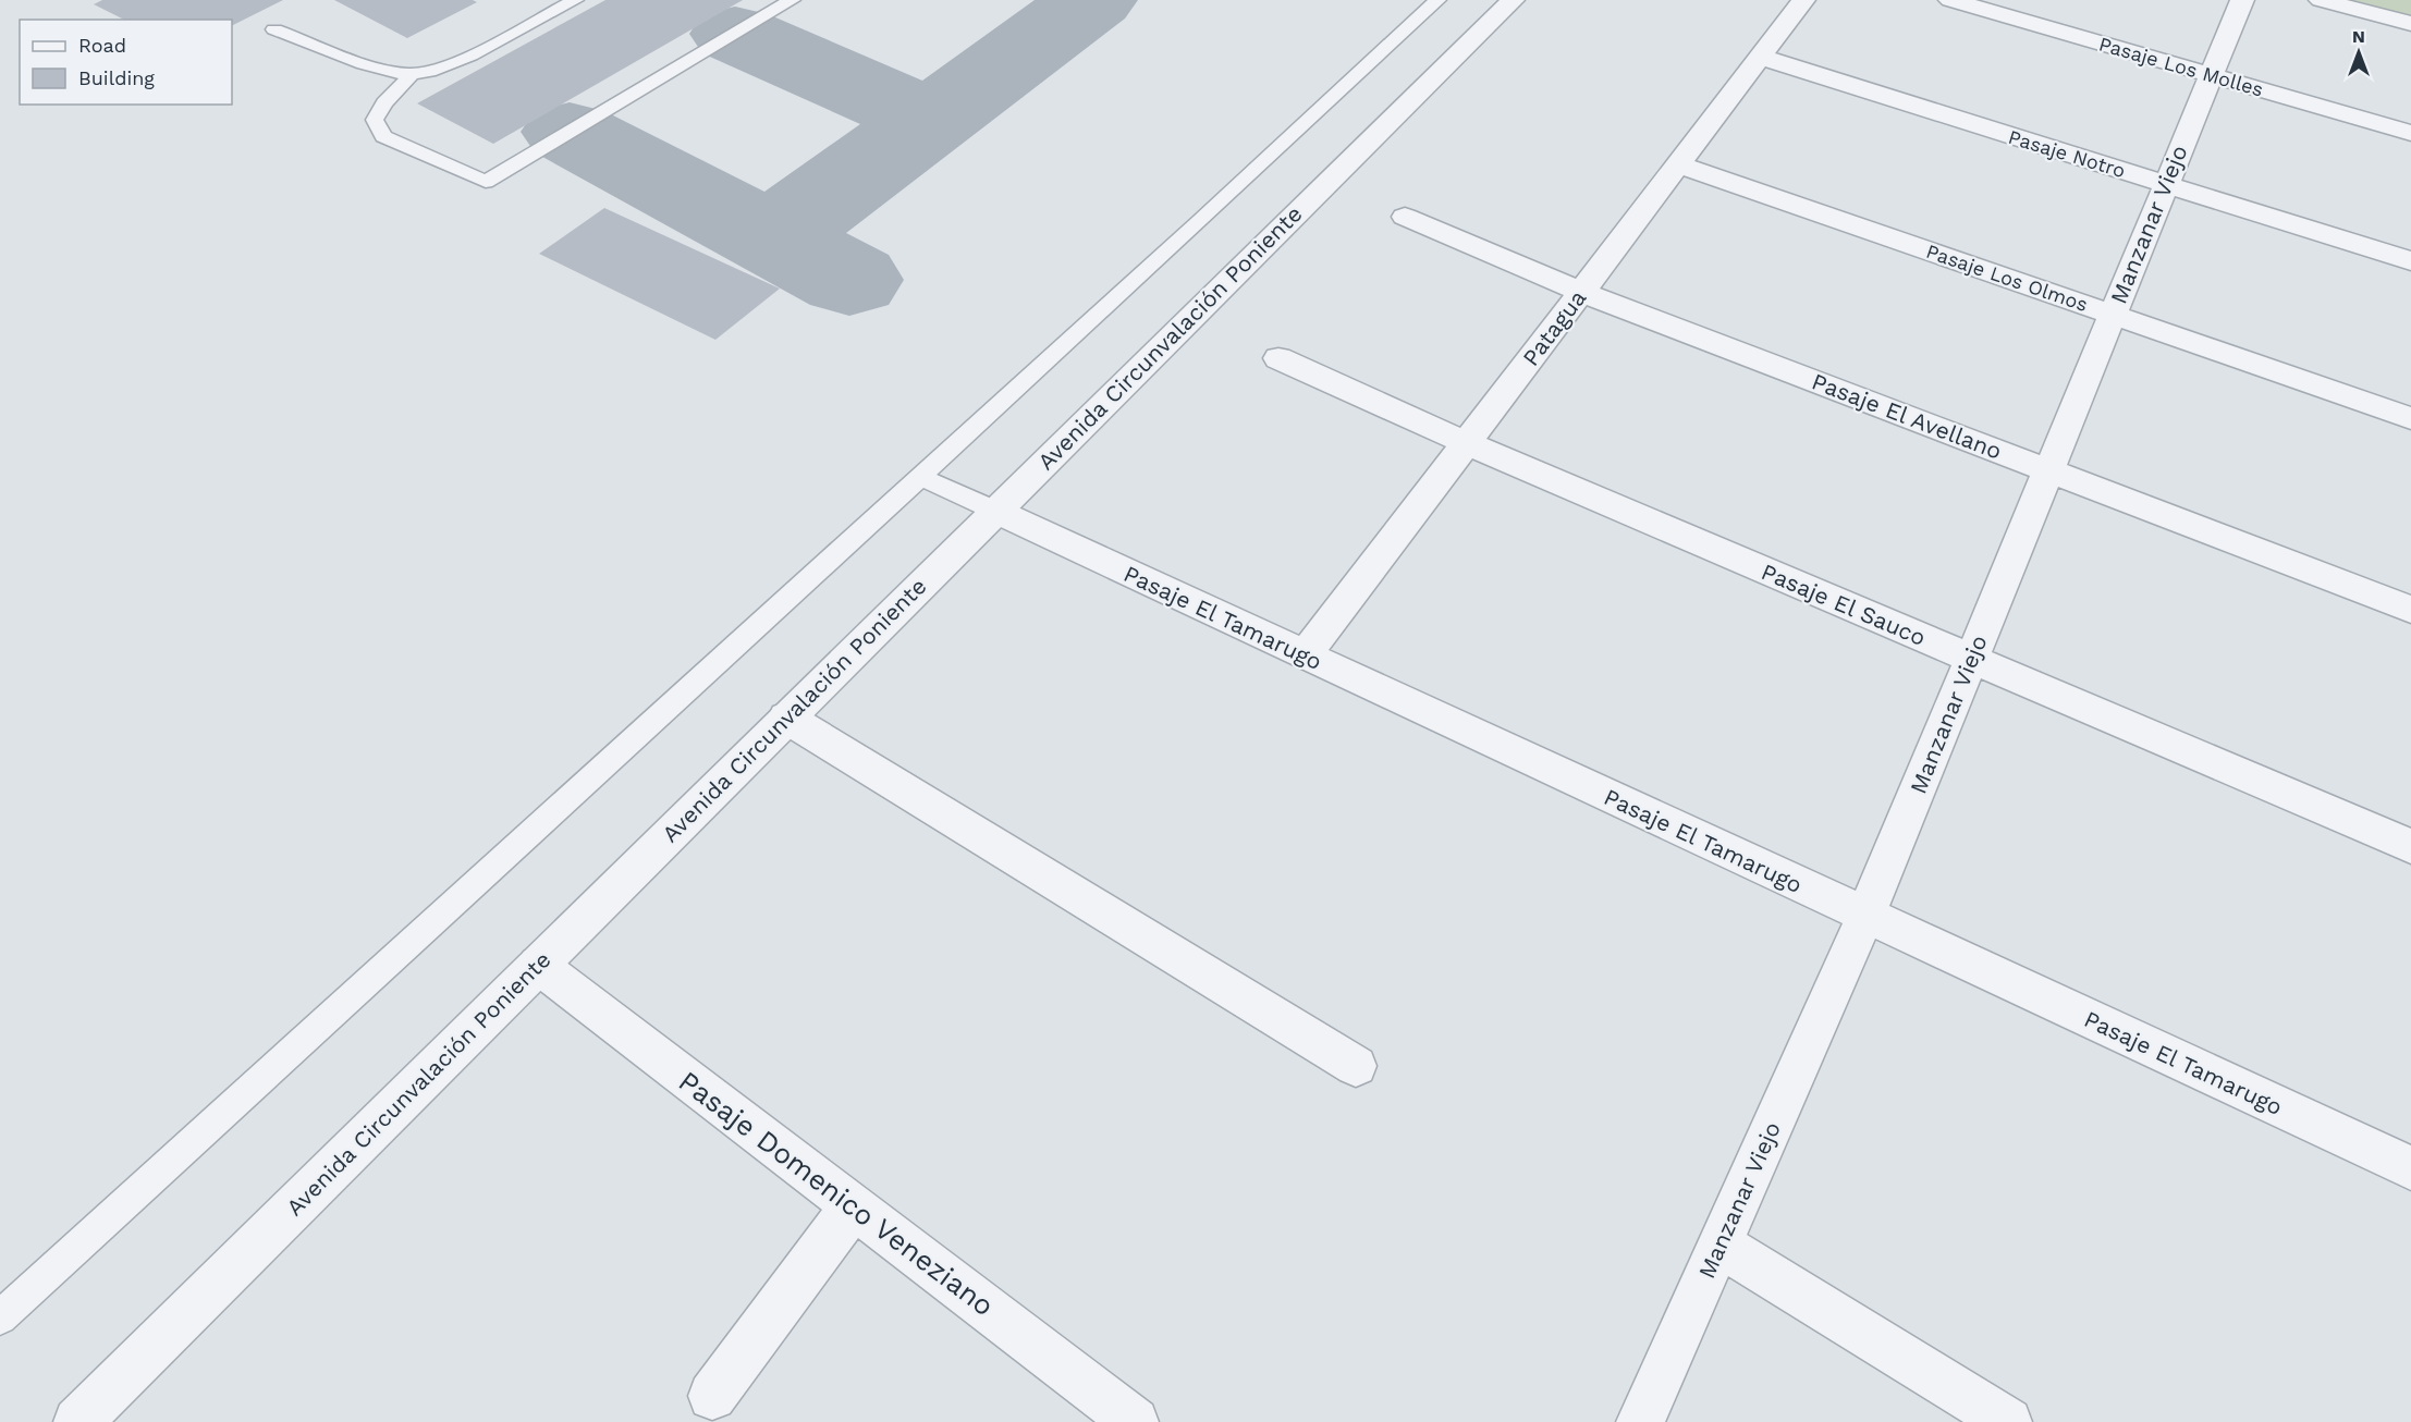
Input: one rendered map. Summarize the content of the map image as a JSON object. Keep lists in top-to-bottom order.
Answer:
{
  "streets": {
    "street": [
      "Pasaje Los Molles",
      "Pasaje Notro",
      "Manzanar Viejo",
      "Pasaje Los Olmos",
      "Patagua",
      "Avenida Circunvalación Poniente",
      "Pasaje El Avellano",
      "Pasaje El Sauco",
      "Pasaje El Tamarugo",
      "Pasaje Domenico Veneziano"
    ]
  },
  "crossings": [
    ["Pasaje Los Molles", "Manzanar Viejo"],
    ["Pasaje Notro", "Manzanar Viejo"],
    ["Pasaje Notro", "Patagua"],
    ["Manzanar Viejo", "Pasaje Los Olmos"],
    ["Manzanar Viejo", "Pasaje El Avellano"],
    ["Manzanar Viejo", "Pasaje El Sauco"],
    ["Manzanar Viejo", "Pasaje El Tamarugo"],
    ["Pasaje Los Olmos", "Patagua"],
    ["Patagua", "Pasaje El Avellano"],
    ["Patagua", "Pasaje El Sauco"],
    ["Patagua", "Pasaje El Tamarugo"],
    ["Avenida Circunvalación Poniente", "Pasaje El Tamarugo"],
    ["Avenida Circunvalación Poniente", "Pasaje Domenico Veneziano"]
  ],
  "legend": ["Road", "Building"],
  "north": "top"
}
